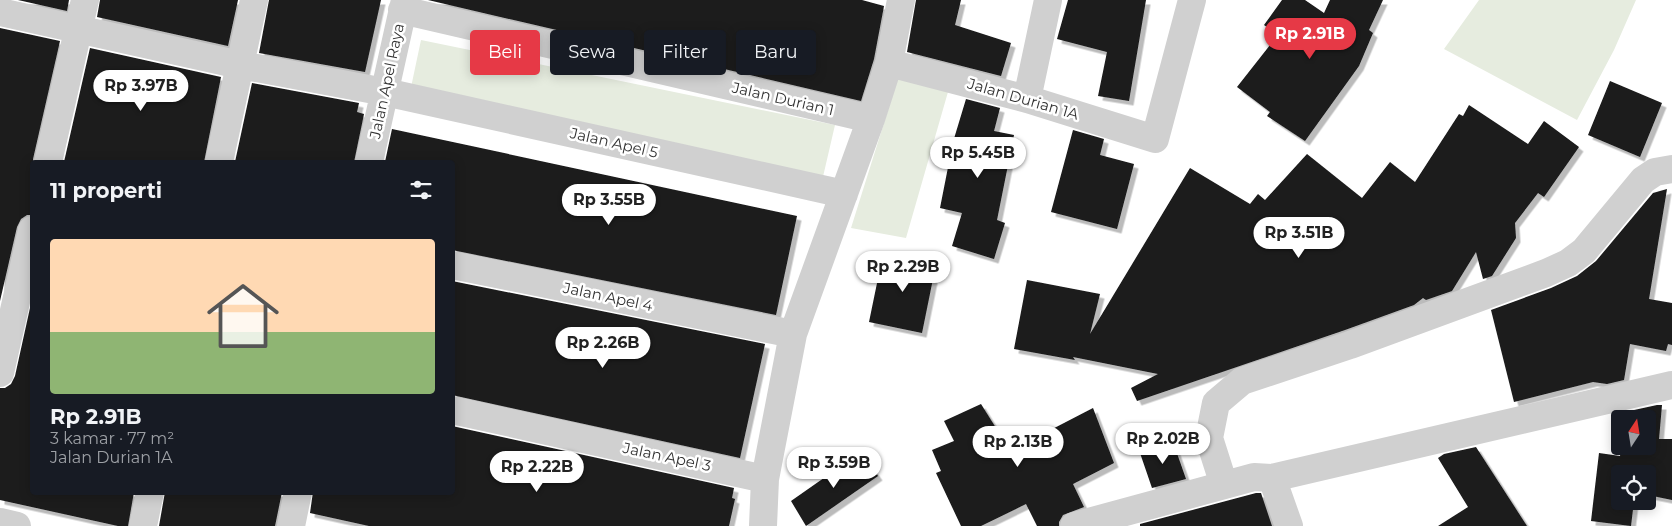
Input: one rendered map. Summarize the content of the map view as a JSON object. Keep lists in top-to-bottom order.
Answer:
{
  "streets": {
    "street": [
      "Jalan Apel Raya",
      "Jalan Durian 1",
      "Jalan Durian 1A",
      "Jalan Apel 5",
      "Jalan Apel 4",
      "Jalan Apel 3"
    ]
  },
  "crossings": [
    ["Jalan Apel Raya", "Jalan Durian 1"],
    ["Jalan Apel Raya", "Jalan Apel 5"]
  ],
  "north": "top",
  "page": {
    "price": [
      "Rp 2.91B",
      "Rp 3.97B",
      "Rp 5.45B",
      "Rp 3.55B",
      "Rp 3.51B",
      "Rp 2.29B",
      "Rp 2.26B",
      "Rp 2.02B",
      "Rp 2.13B",
      "Rp 3.59B",
      "Rp 2.22B"
    ],
    "chip": [
      "Beli",
      "Sewa",
      "Filter",
      "Baru"
    ],
    "heading": "11 properti",
    "list": [
      {
        "name": "Rp 2.91B",
        "note": "3 kamar · 77 m² · Jalan Durian 1A"
      }
    ]
  }
}
